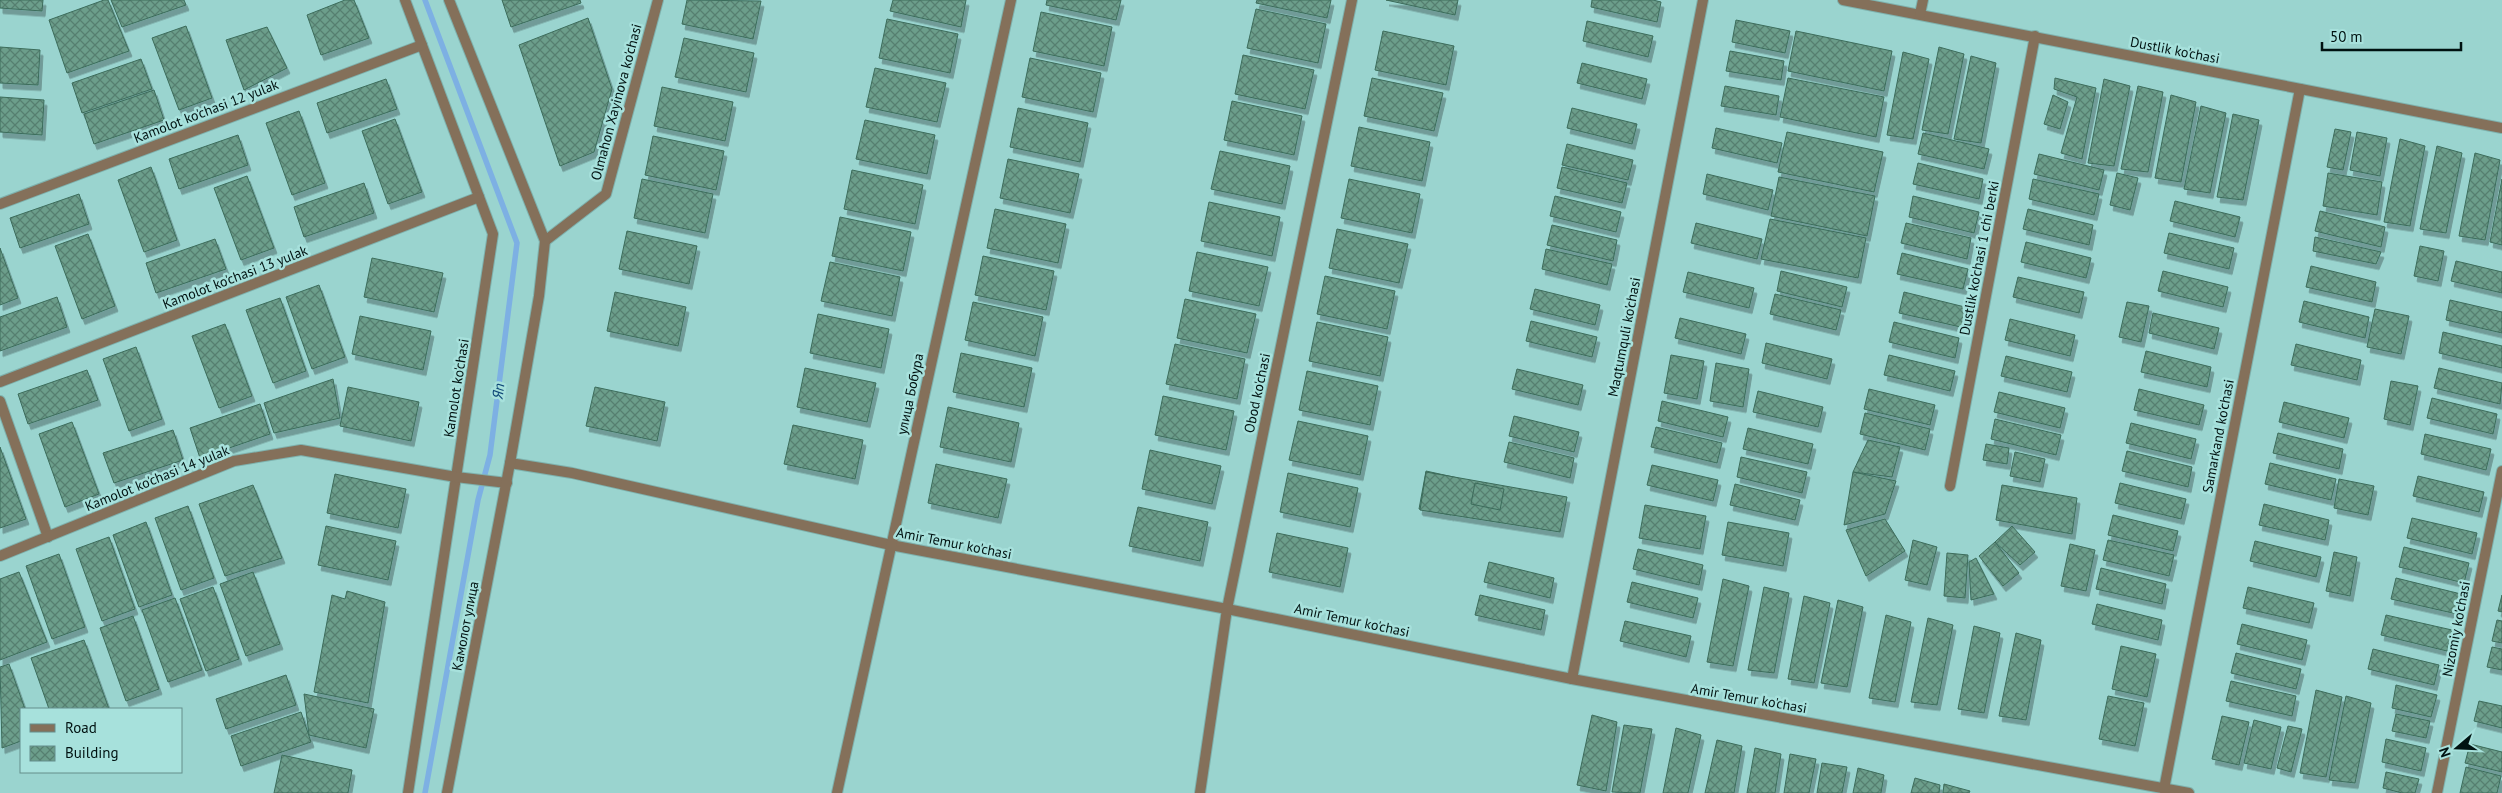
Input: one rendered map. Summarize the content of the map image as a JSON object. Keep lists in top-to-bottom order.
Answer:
{
  "streets": {
    "street": [
      "Dustlik ko'chasi",
      "Olmahon Xayinova ko'chasi",
      "Kamolot ko'chasi 12 yulak",
      "Dustlik ko'chasi 1 chi berki",
      "Kamolot ko'chasi 13 yulak",
      "Maqtumquli ko'chasi",
      "Kamolot ko'chasi",
      "Obod ko'chasi",
      "улица Бобура",
      "Samarkand ko'chasi",
      "Kamolot ko'chasi 14 yulak",
      "Amir Temur ko'chasi",
      "Камолот улица",
      "Nizomiy ko'chasi"
    ]
  },
  "crossings": [
    ["Dustlik ko'chasi", "Dustlik ko'chasi 1 chi berki"],
    ["Dustlik ko'chasi", "Samarkand ko'chasi"],
    ["Kamolot ko'chasi 12 yulak", "Kamolot ko'chasi"],
    ["Kamolot ko'chasi 13 yulak", "Kamolot ko'chasi"],
    ["Maqtumquli ko'chasi", "Amir Temur ko'chasi"],
    ["Kamolot ko'chasi", "Kamolot ko'chasi 14 yulak"],
    ["Obod ko'chasi", "Amir Temur ko'chasi"],
    ["улица Бобура", "Amir Temur ko'chasi"],
    ["Samarkand ko'chasi", "Amir Temur ko'chasi"],
    ["Kamolot ko'chasi 14 yulak", "Камолот улица"],
    ["Amir Temur ko'chasi", "Камолот улица"]
  ],
  "water": ["Яп"],
  "legend": ["Road", "Building"],
  "scale_bar": "50 m",
  "north": "left"
}
